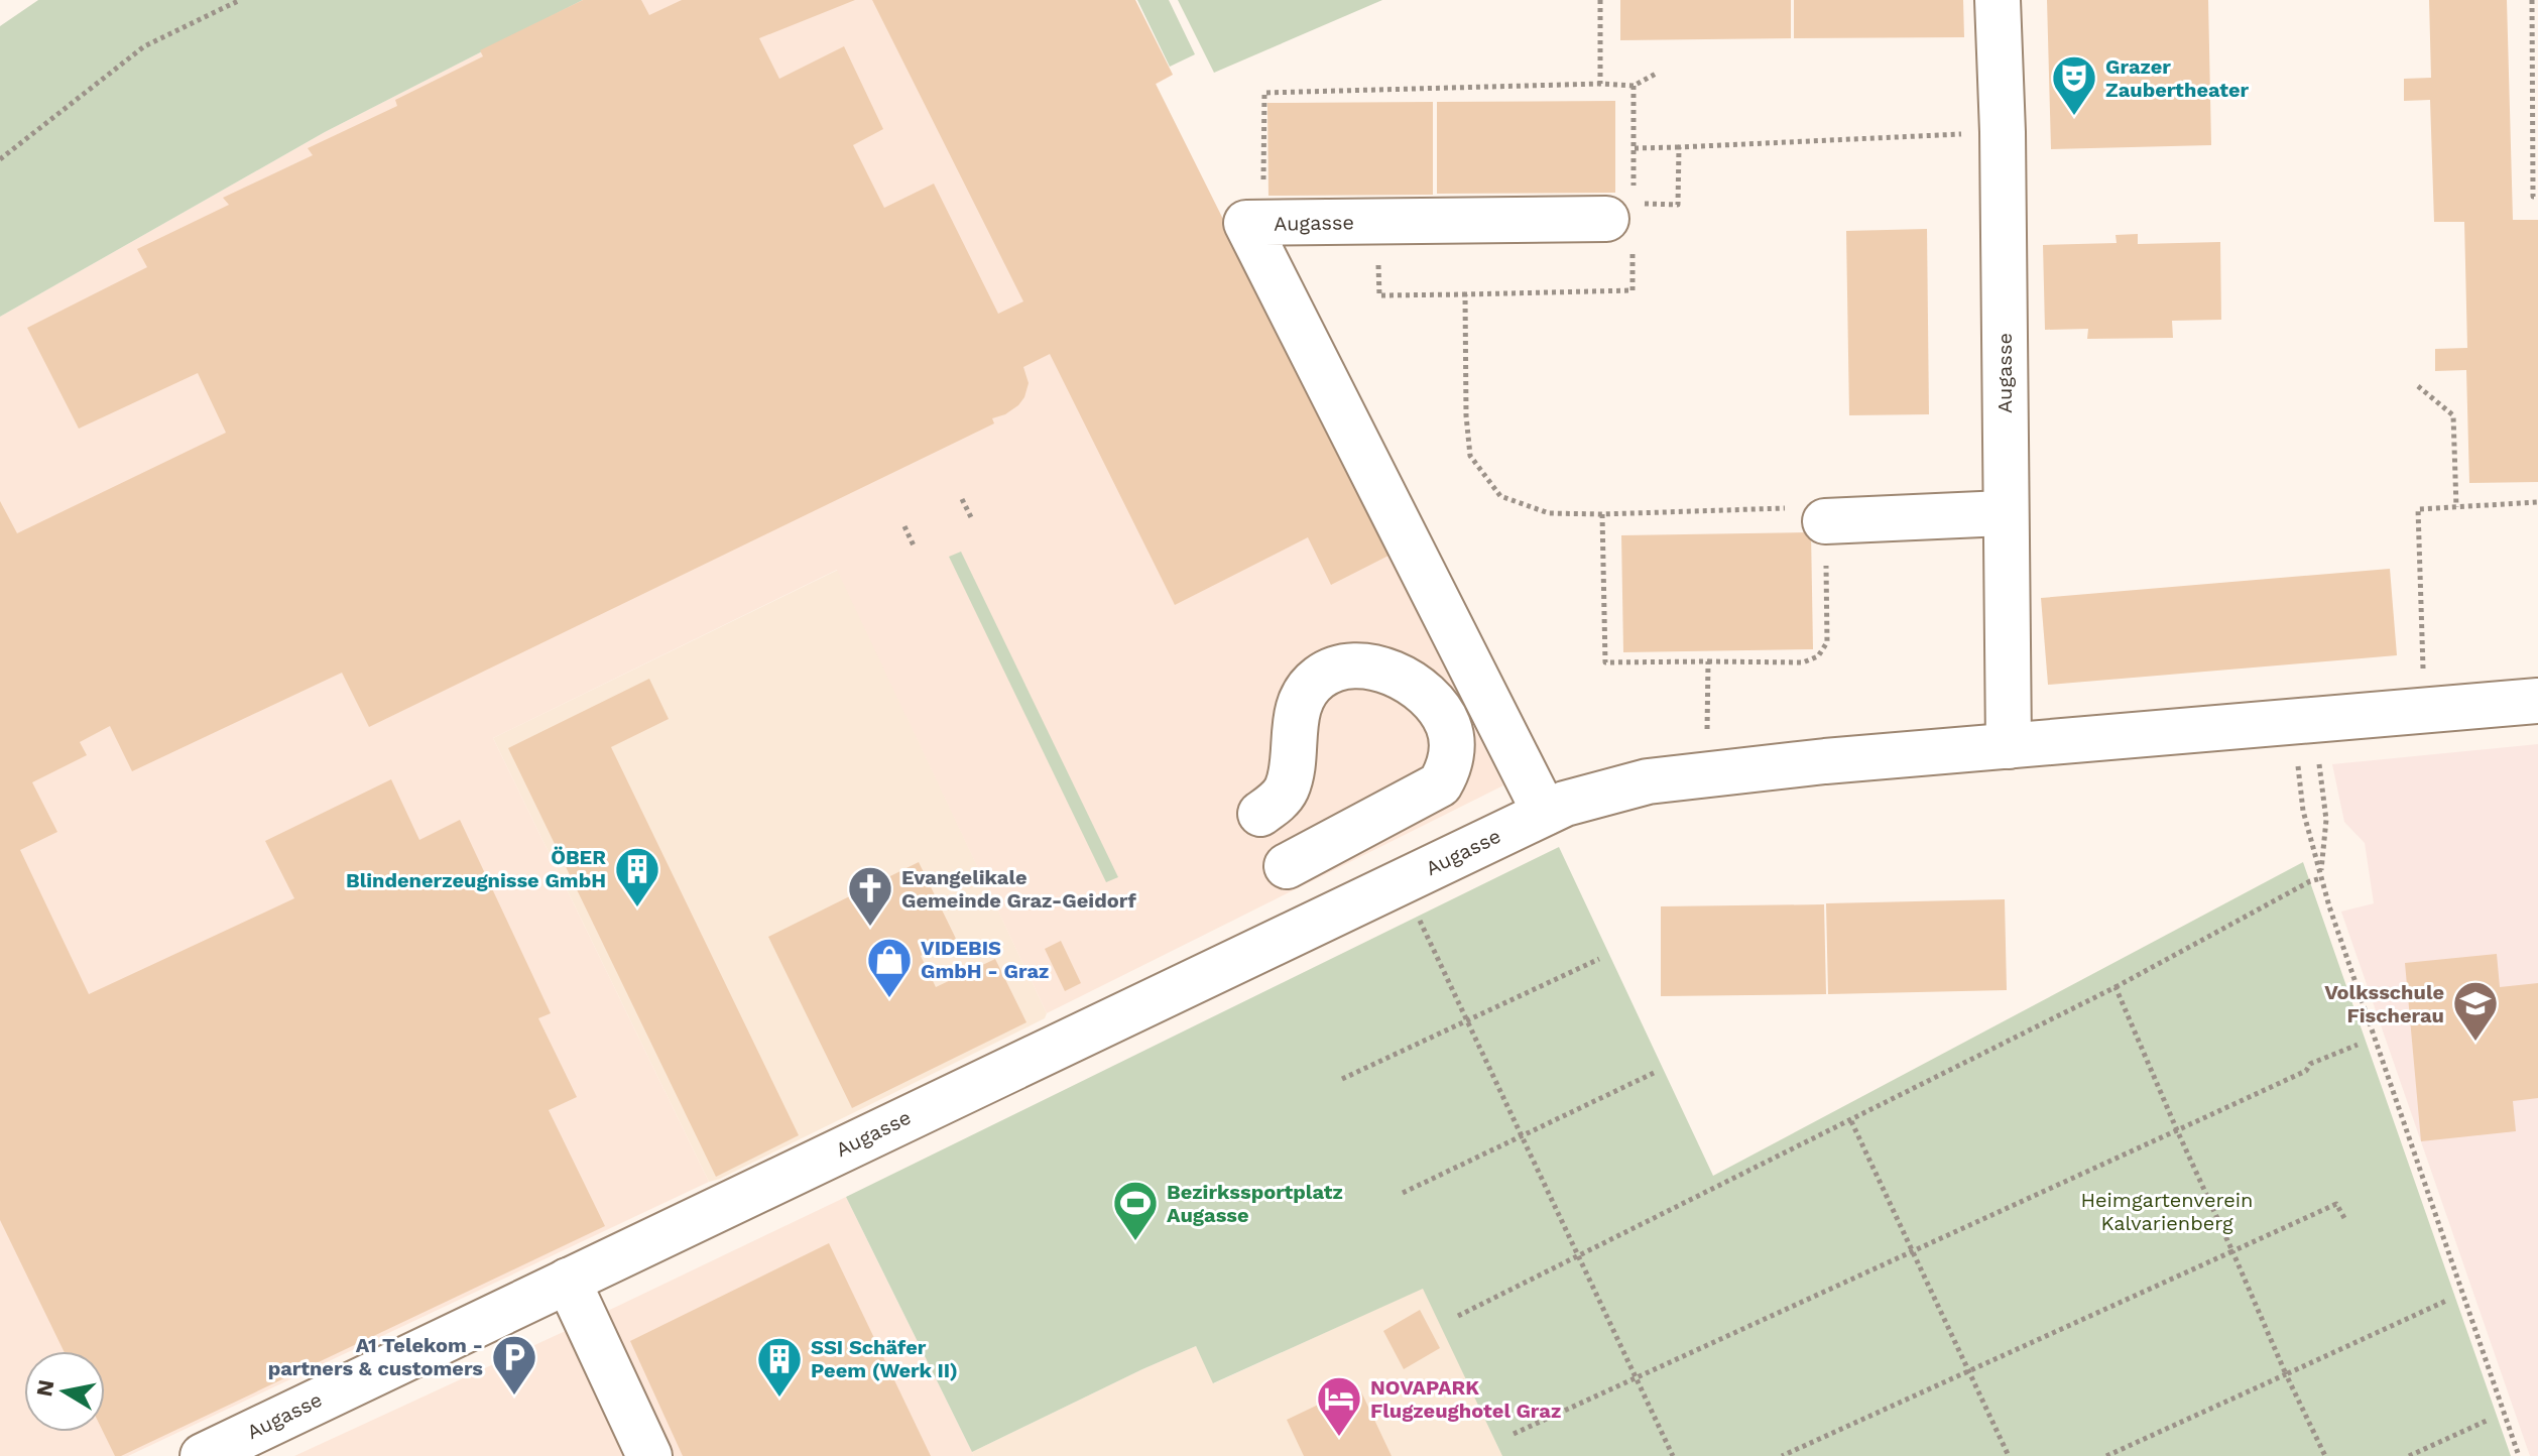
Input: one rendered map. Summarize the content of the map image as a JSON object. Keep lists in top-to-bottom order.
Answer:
{
  "streets": {
    "street": ["Augasse"]
  },
  "parks": ["Heimgartenverein Kalvarienberg"],
  "places": {
    "theatre": ["Grazer Zaubertheater"],
    "building": ["ÖBER Blindenerzeugnisse GmbH", "SSI Schäfer Peem (Werk II)"],
    "church": ["Evangelikale Gemeinde Graz-Geidorf"],
    "shop": ["VIDEBIS GmbH - Graz"],
    "school or university": ["Volksschule Fischerau"],
    "sports": ["Bezirkssportplatz Augasse"],
    "parking": ["A1 Telekom - partners & customers"],
    "hotel": ["NOVAPARK Flugzeughotel Graz"]
  },
  "north": "left"
}
